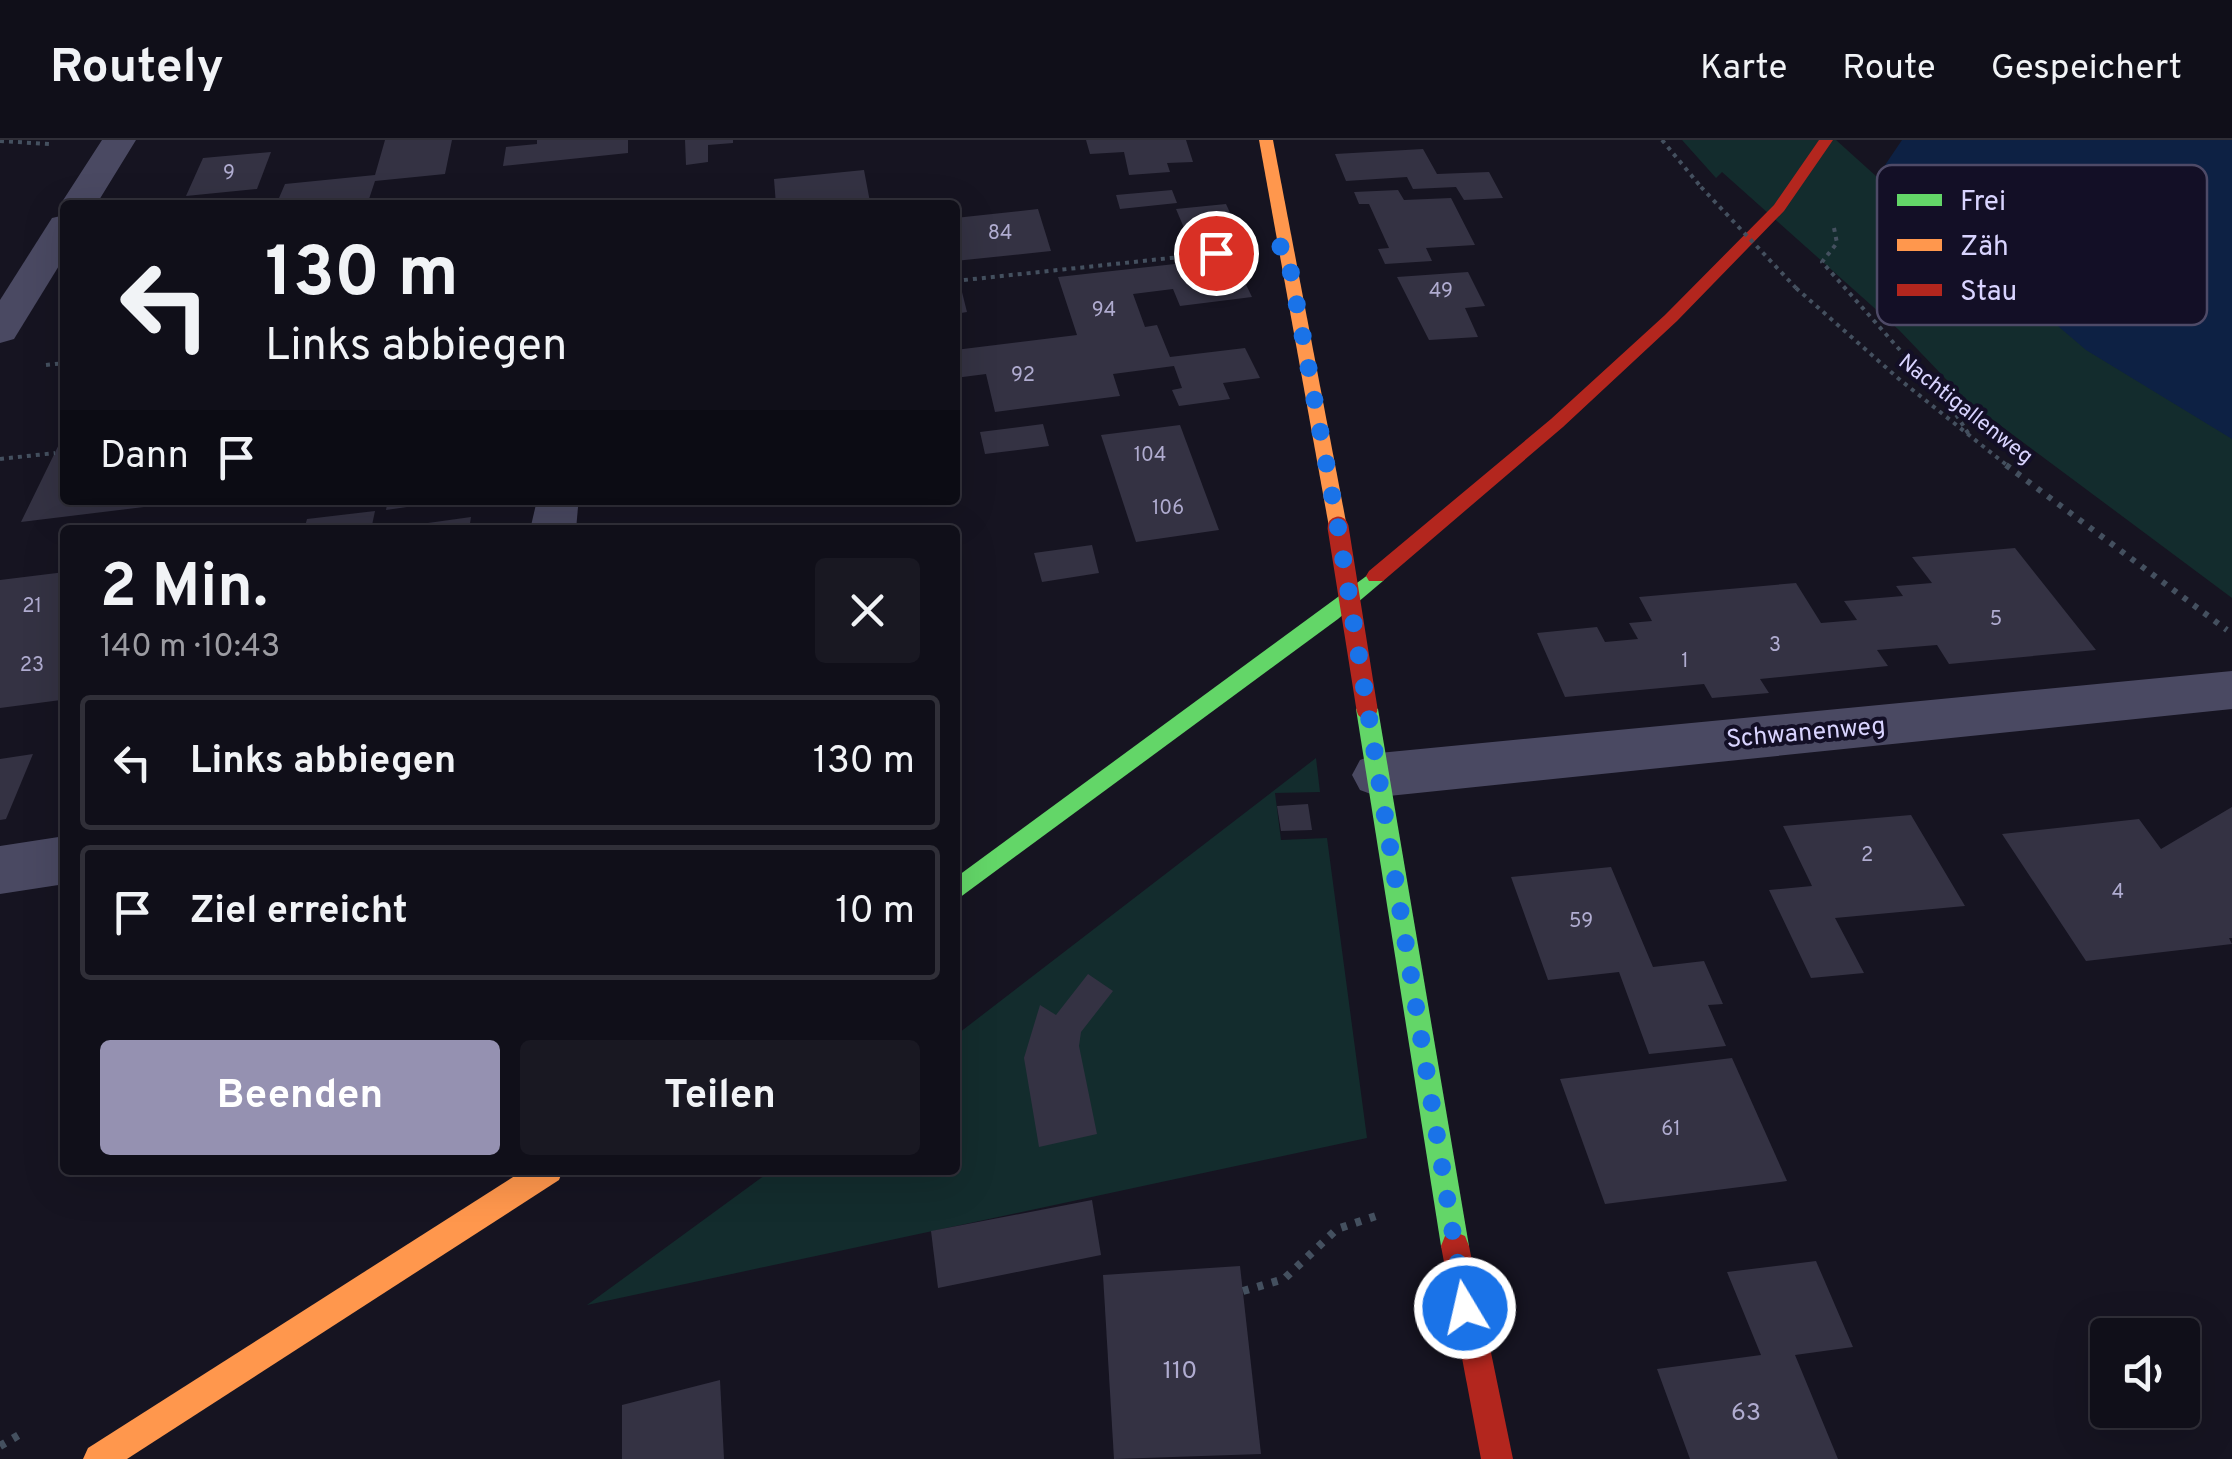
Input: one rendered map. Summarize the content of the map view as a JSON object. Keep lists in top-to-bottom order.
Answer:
{
  "streets": {
    "street": ["Schwanenweg"],
    "path": ["Nachtigallenweg"]
  },
  "house_numbers": [
    "9",
    "84",
    "49",
    "94",
    "92",
    "104",
    "106",
    "21",
    "5",
    "3",
    "1",
    "23",
    "2",
    "4",
    "59",
    "61",
    "110",
    "63"
  ],
  "legend": ["Frei", "Zäh", "Stau"],
  "page": {
    "header": "Routely",
    "nav": ["Karte", "Route", "Gespeichert"],
    "turn": ["130 m", "Links abbiegen"],
    "then": "Dann",
    "heading": ["2 Min.", "140 m · 10:43"],
    "list": [
      {
        "name": "Links abbiegen",
        "value": "130 m"
      },
      {
        "name": "Ziel erreicht",
        "value": "10 m"
      }
    ],
    "buttons": ["Beenden", "Teilen"]
  }
}
